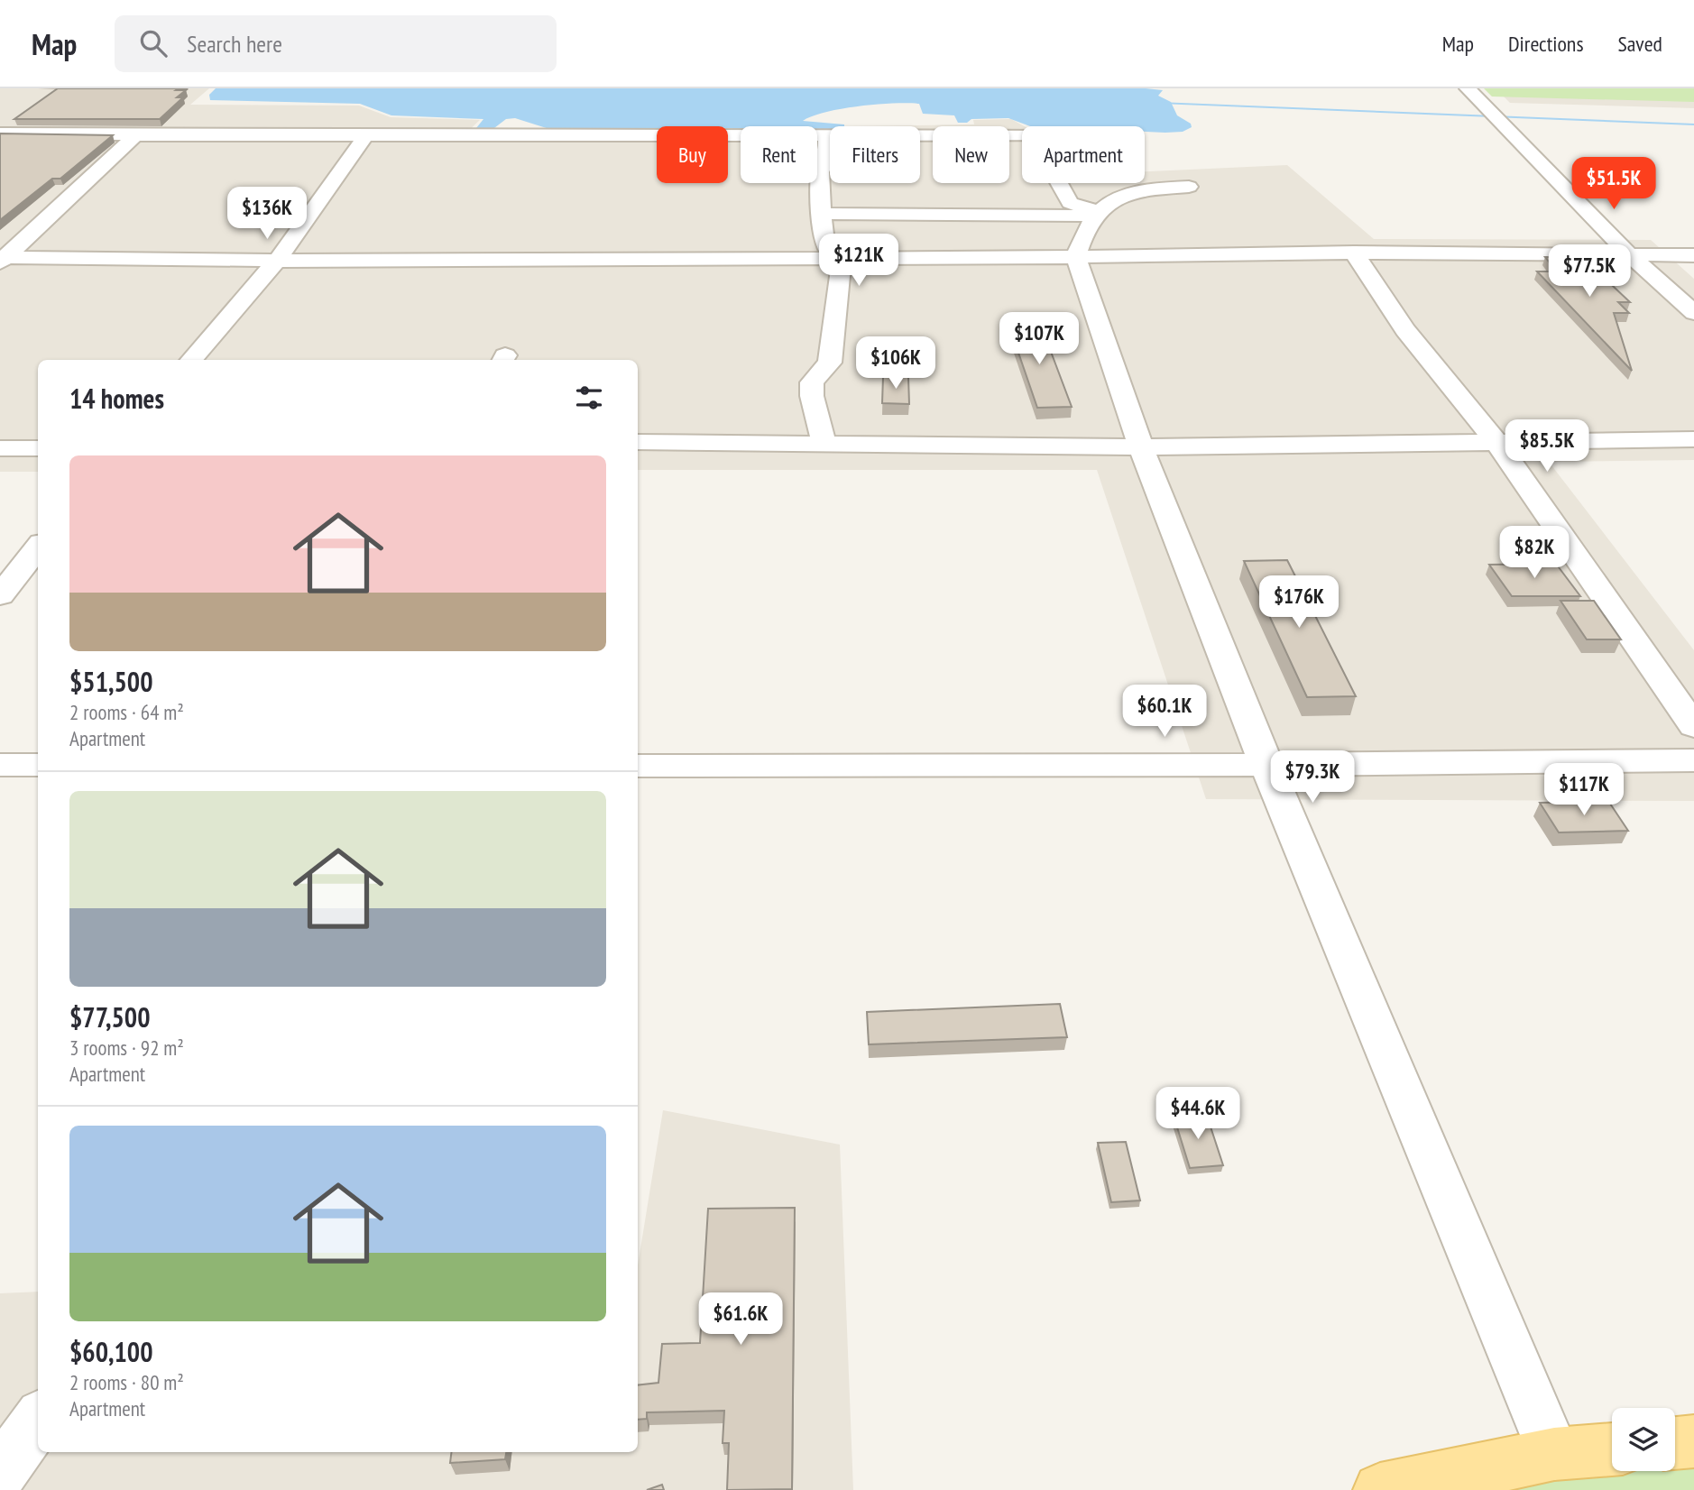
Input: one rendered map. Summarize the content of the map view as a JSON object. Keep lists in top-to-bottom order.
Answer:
{
  "page": {
    "header": "Map",
    "search": "Search here",
    "nav": ["Map", "Directions", "Saved"],
    "chip": [
      "Buy",
      "Rent",
      "Filters",
      "New",
      "Apartment"
    ],
    "price": [
      "$51.5K",
      "$136K",
      "$121K",
      "$77.5K",
      "$107K",
      "$106K",
      "$85.5K",
      "$82K",
      "$176K",
      "$60.1K",
      "$79.3K",
      "$117K",
      "$44.6K",
      "$61.6K"
    ],
    "heading": "14 homes",
    "list": [
      {
        "name": "$51,500",
        "note": "2 rooms · 64 m² · Apartment"
      },
      {
        "name": "$77,500",
        "note": "3 rooms · 92 m² · Apartment"
      },
      {
        "name": "$60,100",
        "note": "2 rooms · 80 m² · Apartment"
      }
    ]
  }
}
